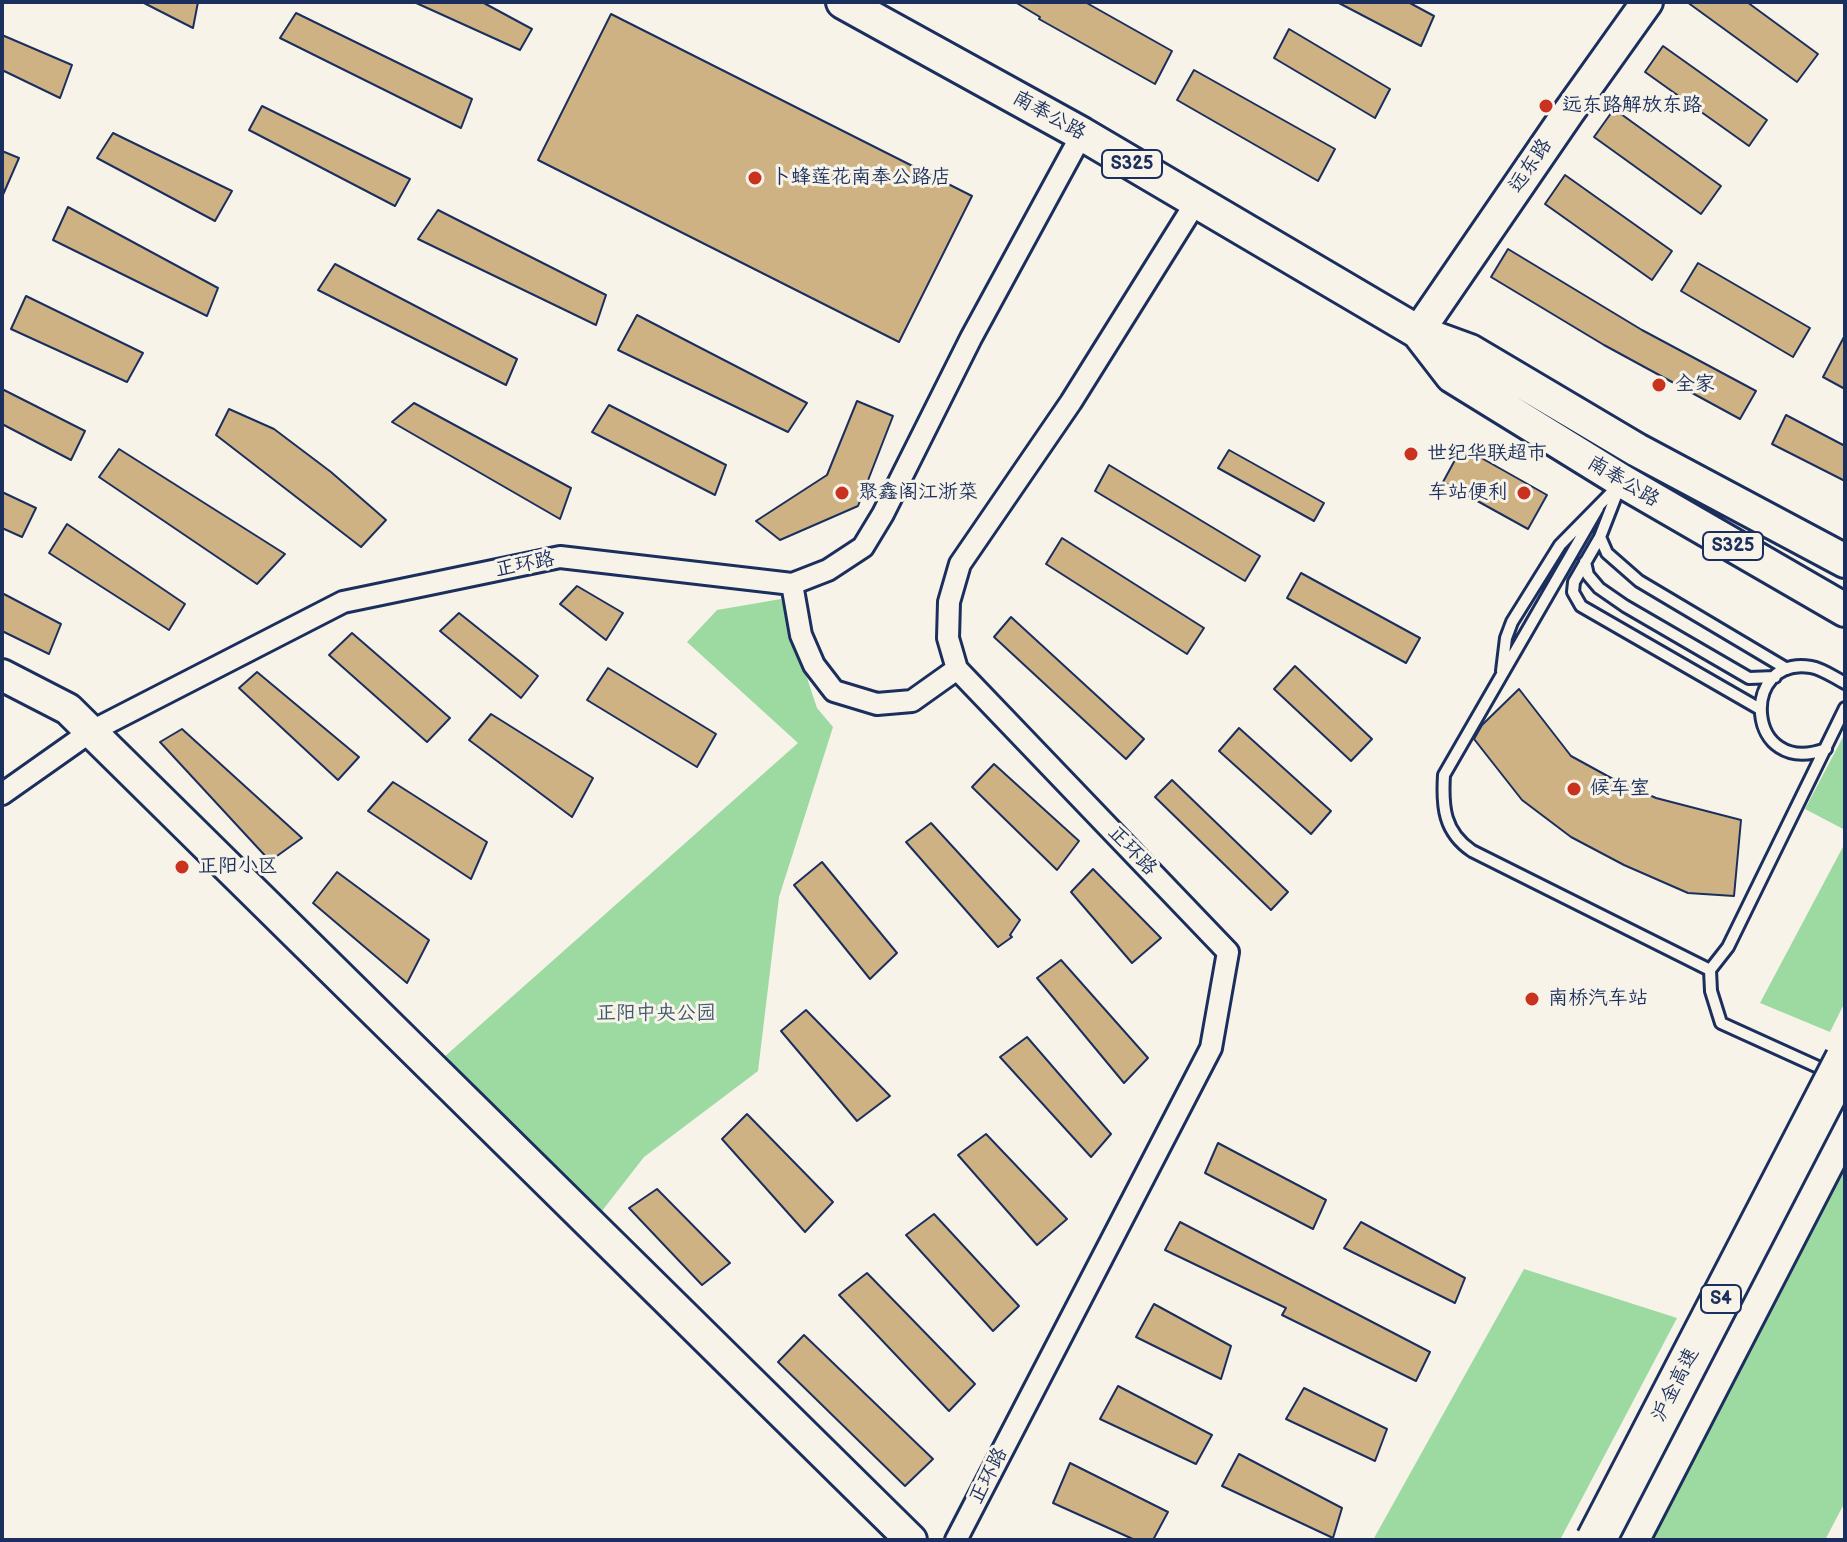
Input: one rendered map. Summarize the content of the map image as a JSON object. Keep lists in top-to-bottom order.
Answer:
{
  "streets": {
    "highway": ["S4", "沪金高速"],
    "main road": ["南奉公路", "S325", "远东路"],
    "street": ["正环路"]
  },
  "crossings": [
    ["南奉公路", "远东路"],
    ["南奉公路", "正环路"]
  ],
  "parks": ["正阳中央公园"],
  "places": [
    "远东路解放东路",
    "卜蜂莲花南奉公路店",
    "全家",
    "世纪华联超市",
    "聚鑫阁江浙菜",
    "车站便利",
    "候车室",
    "正阳小区",
    "南桥汽车站"
  ]
}
